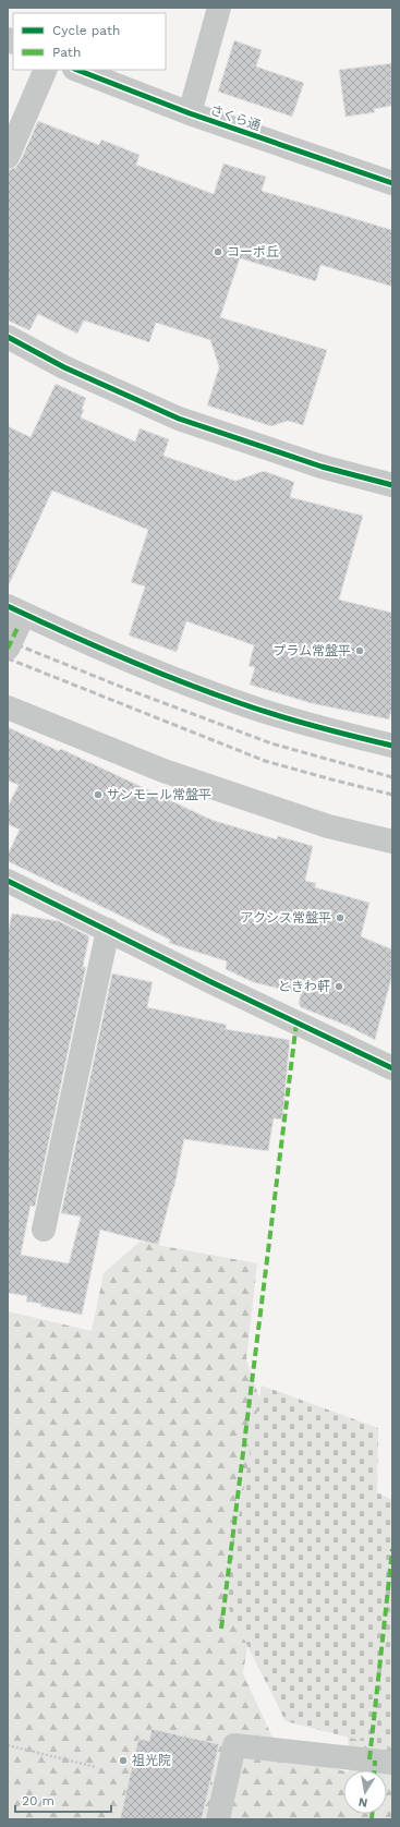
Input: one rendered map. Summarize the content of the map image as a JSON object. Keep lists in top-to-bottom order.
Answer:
{
  "streets": {
    "street": ["さくら通"]
  },
  "places": [
    "コーポ丘",
    "プラム常盤平",
    "サンモール常盤平",
    "アクシス常盤平",
    "ときわ軒",
    "祖光院"
  ],
  "legend": ["Cycle path", "Path"],
  "scale_bar": "20 m",
  "north": "bottom"
}
